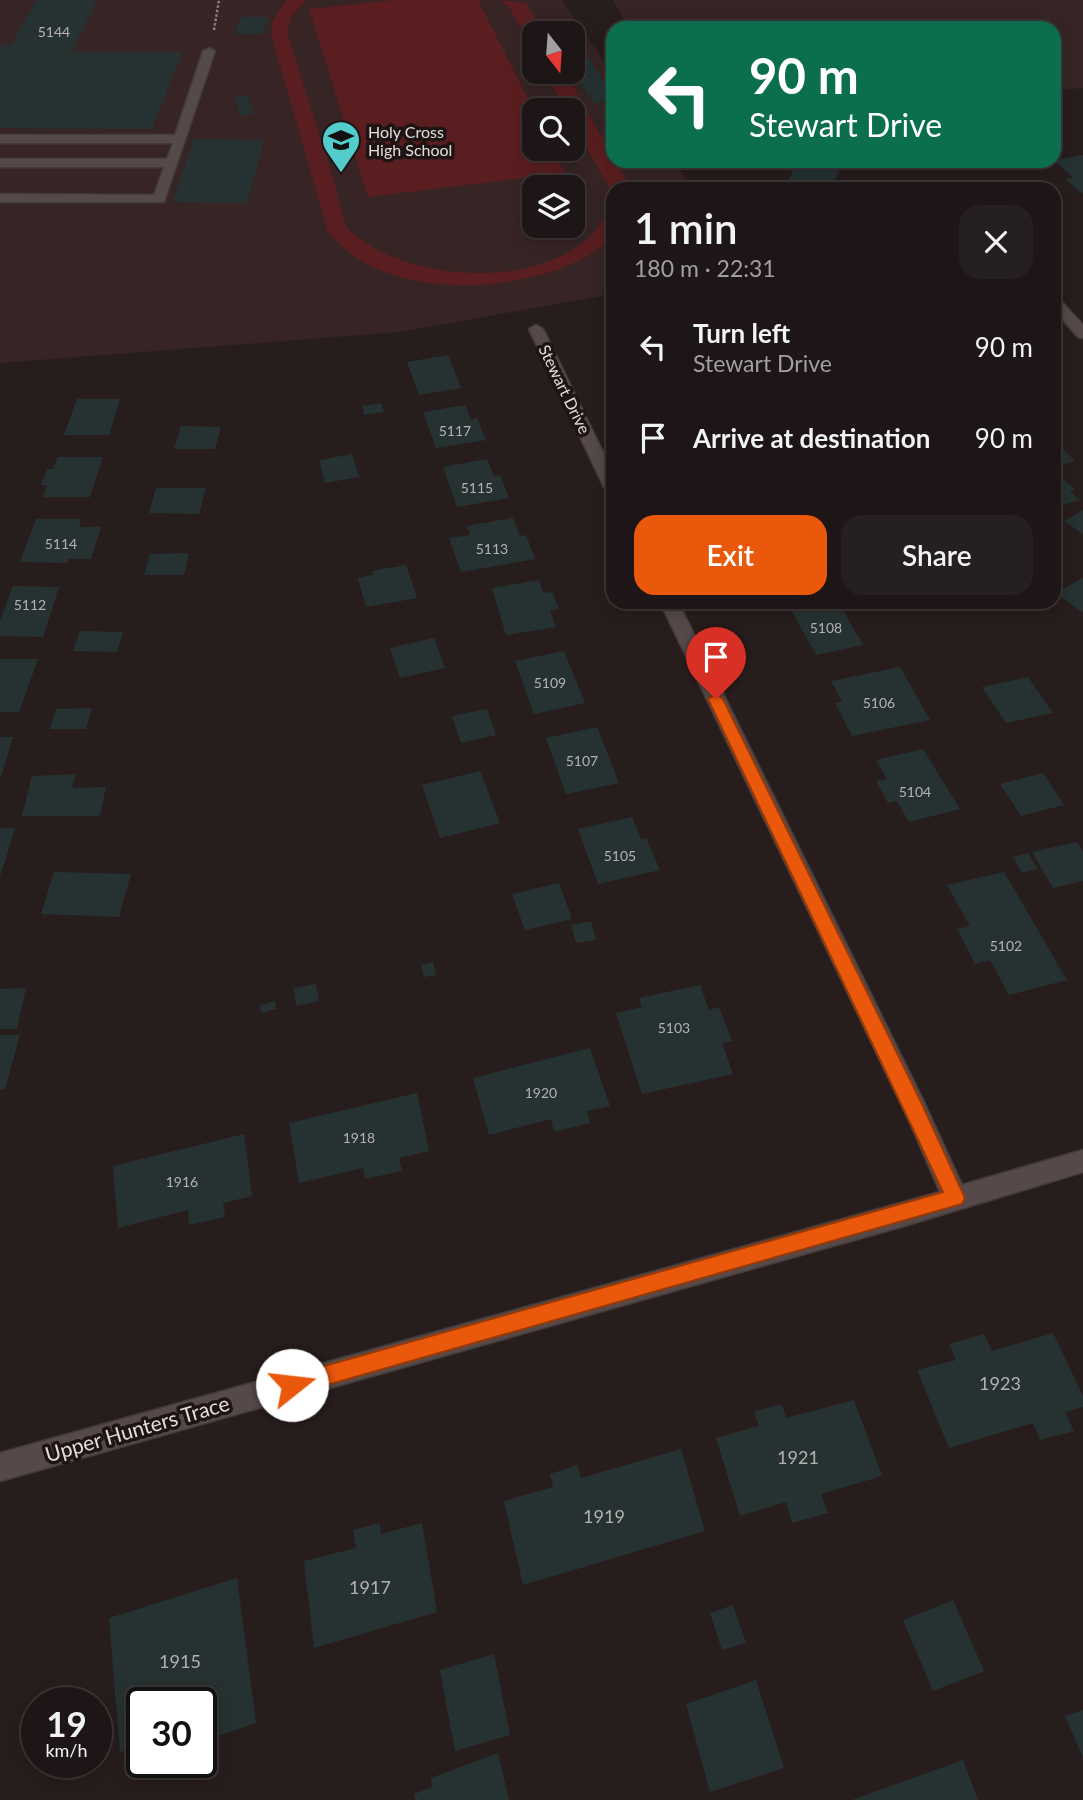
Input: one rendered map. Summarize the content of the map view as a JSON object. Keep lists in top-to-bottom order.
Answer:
{
  "streets": {
    "street": ["Stewart Drive", "Upper Hunters Trace"]
  },
  "places": {
    "school or university": ["Holy Cross High School"]
  },
  "house_numbers": [
    "5144",
    "5117",
    "5115",
    "5114",
    "5113",
    "5112",
    "5108",
    "5109",
    "5106",
    "5107",
    "5104",
    "5105",
    "5102",
    "5103",
    "1920",
    "1918",
    "1916",
    "1923",
    "1921",
    "1919",
    "1917",
    "1915"
  ],
  "north": "bottom",
  "page": {
    "turn": ["90 m", "Stewart Drive"],
    "heading": ["1 min", "180 m · 22:31"],
    "list": [
      {
        "name": "Turn left",
        "note": "Stewart Drive",
        "value": "90 m"
      },
      {
        "name": "Arrive at destination",
        "value": "90 m"
      }
    ],
    "buttons": ["Exit", "Share"],
    "speed": "19 km/h",
    "limit": "30"
  }
}
